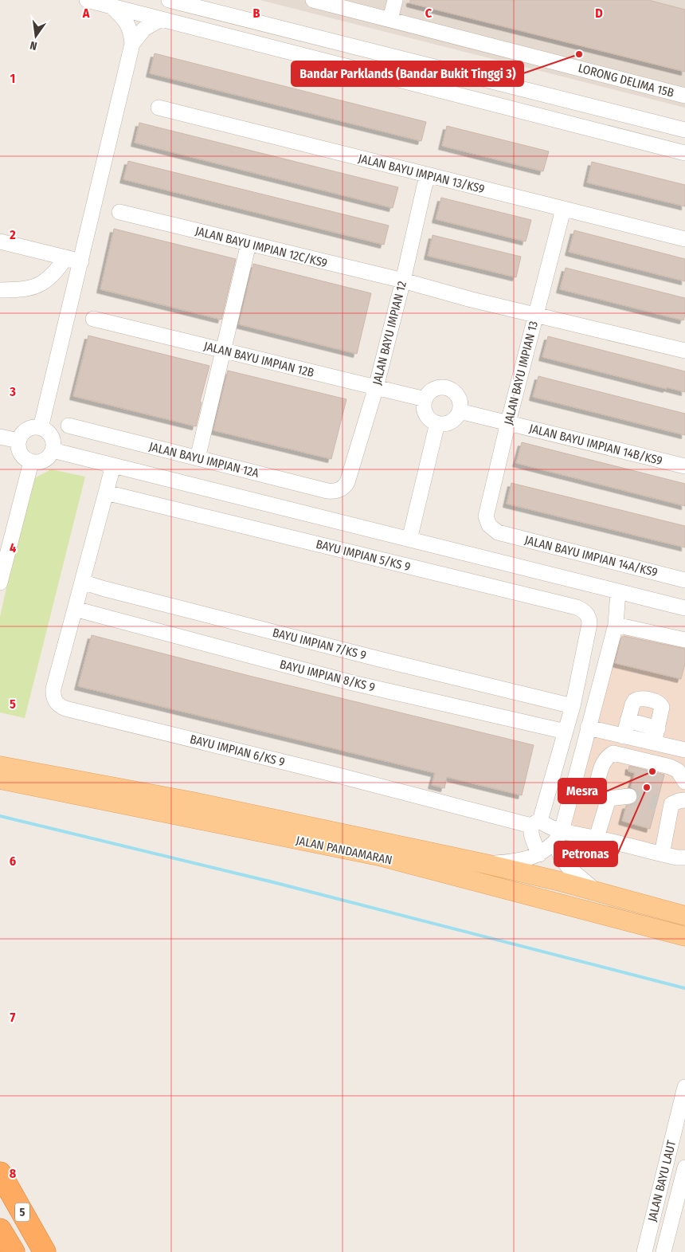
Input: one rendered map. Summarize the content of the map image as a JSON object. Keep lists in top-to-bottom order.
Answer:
{
  "streets": {
    "highway": ["5"],
    "main road": ["JALAN PANDAMARAN"],
    "street": [
      "LORONG DELIMA 15B",
      "JALAN BAYU IMPIAN 13/KS9",
      "JALAN BAYU IMPIAN 12C/KS9",
      "JALAN BAYU IMPIAN 12",
      "JALAN BAYU IMPIAN 12B",
      "JALAN BAYU IMPIAN 13",
      "JALAN BAYU IMPIAN 14B/KS9",
      "JALAN BAYU IMPIAN 12A",
      "BAYU IMPIAN 5/KS 9",
      "JALAN BAYU IMPIAN 14A/KS9",
      "BAYU IMPIAN 7/KS 9",
      "BAYU IMPIAN 8/KS 9",
      "BAYU IMPIAN 6/KS 9",
      "JALAN BAYU LAUT"
    ]
  },
  "crossings": [
    ["JALAN BAYU IMPIAN 13/KS9", "JALAN BAYU IMPIAN 12"],
    ["JALAN BAYU IMPIAN 13/KS9", "JALAN BAYU IMPIAN 13"],
    ["JALAN BAYU IMPIAN 12C/KS9", "JALAN BAYU IMPIAN 12"],
    ["JALAN BAYU IMPIAN 12C/KS9", "JALAN BAYU IMPIAN 13"],
    ["JALAN BAYU IMPIAN 12", "JALAN BAYU IMPIAN 12B"],
    ["JALAN BAYU IMPIAN 12", "JALAN BAYU IMPIAN 12A"],
    ["JALAN BAYU IMPIAN 12B", "JALAN BAYU IMPIAN 14B/KS9"],
    ["JALAN BAYU IMPIAN 13", "JALAN BAYU IMPIAN 14B/KS9"],
    ["JALAN BAYU IMPIAN 13", "JALAN BAYU IMPIAN 14A/KS9"],
    ["BAYU IMPIAN 5/KS 9", "BAYU IMPIAN 7/KS 9"],
    ["BAYU IMPIAN 7/KS 9", "BAYU IMPIAN 6/KS 9"],
    ["BAYU IMPIAN 8/KS 9", "BAYU IMPIAN 6/KS 9"]
  ],
  "places": ["Bandar Parklands (Bandar Bukit Tinggi 3)", "Mesra", "Petronas"],
  "north": "bottom",
  "grid": {
    "columns": [
      "A",
      "B",
      "C",
      "D"
    ],
    "rows": [
      "1",
      "2",
      "3",
      "4",
      "5",
      "6",
      "7",
      "8"
    ]
  }
}
